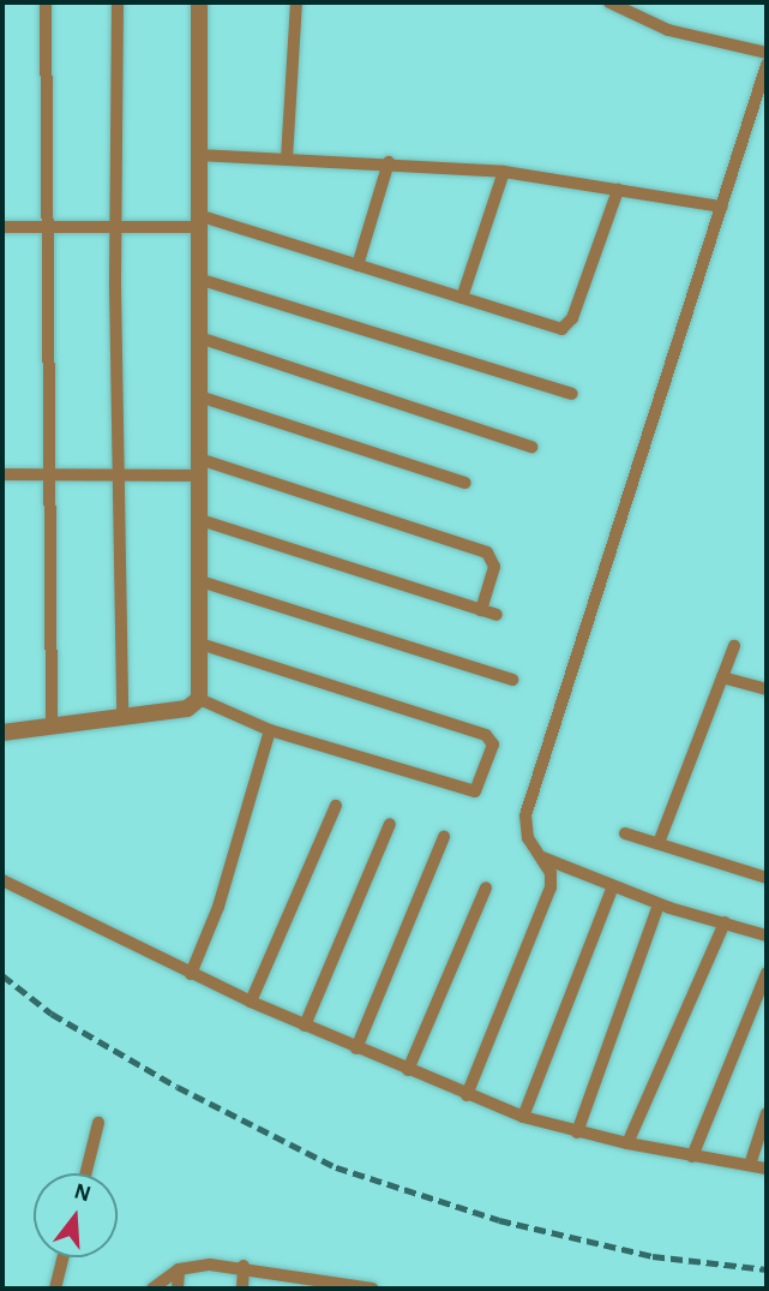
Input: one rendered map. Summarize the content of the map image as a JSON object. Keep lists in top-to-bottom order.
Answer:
{
  "north": "top"
}
